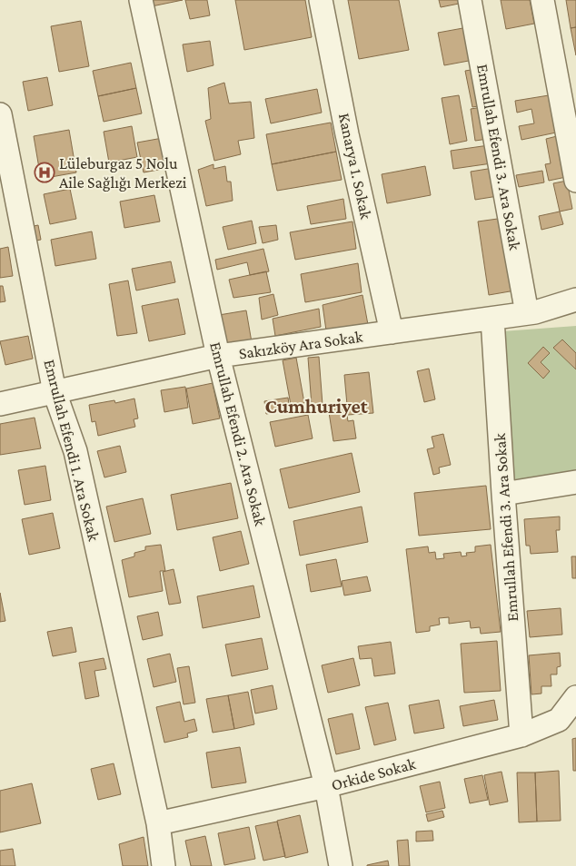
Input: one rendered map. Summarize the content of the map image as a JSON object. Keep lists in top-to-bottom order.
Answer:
{
  "streets": {
    "street": [
      "Emrullah Efendi 3. Ara Sokak",
      "Kanarya 1. Sokak",
      "Sakızköy Ara Sokak",
      "Emrullah Efendi 2. Ara Sokak",
      "Emrullah Efendi 1. Ara Sokak",
      "Orkide Sokak"
    ]
  },
  "crossings": [
    ["Emrullah Efendi 3. Ara Sokak", "Sakızköy Ara Sokak"],
    ["Emrullah Efendi 3. Ara Sokak", "Orkide Sokak"],
    ["Kanarya 1. Sokak", "Sakızköy Ara Sokak"],
    ["Sakızköy Ara Sokak", "Emrullah Efendi 2. Ara Sokak"],
    ["Sakızköy Ara Sokak", "Emrullah Efendi 1. Ara Sokak"],
    ["Emrullah Efendi 2. Ara Sokak", "Orkide Sokak"],
    ["Emrullah Efendi 1. Ara Sokak", "Orkide Sokak"]
  ],
  "districts": ["Cumhuriyet"],
  "places": {
    "hospital": ["Lüleburgaz 5 Nolu Aile Sağlığı Merkezi"]
  }
}
